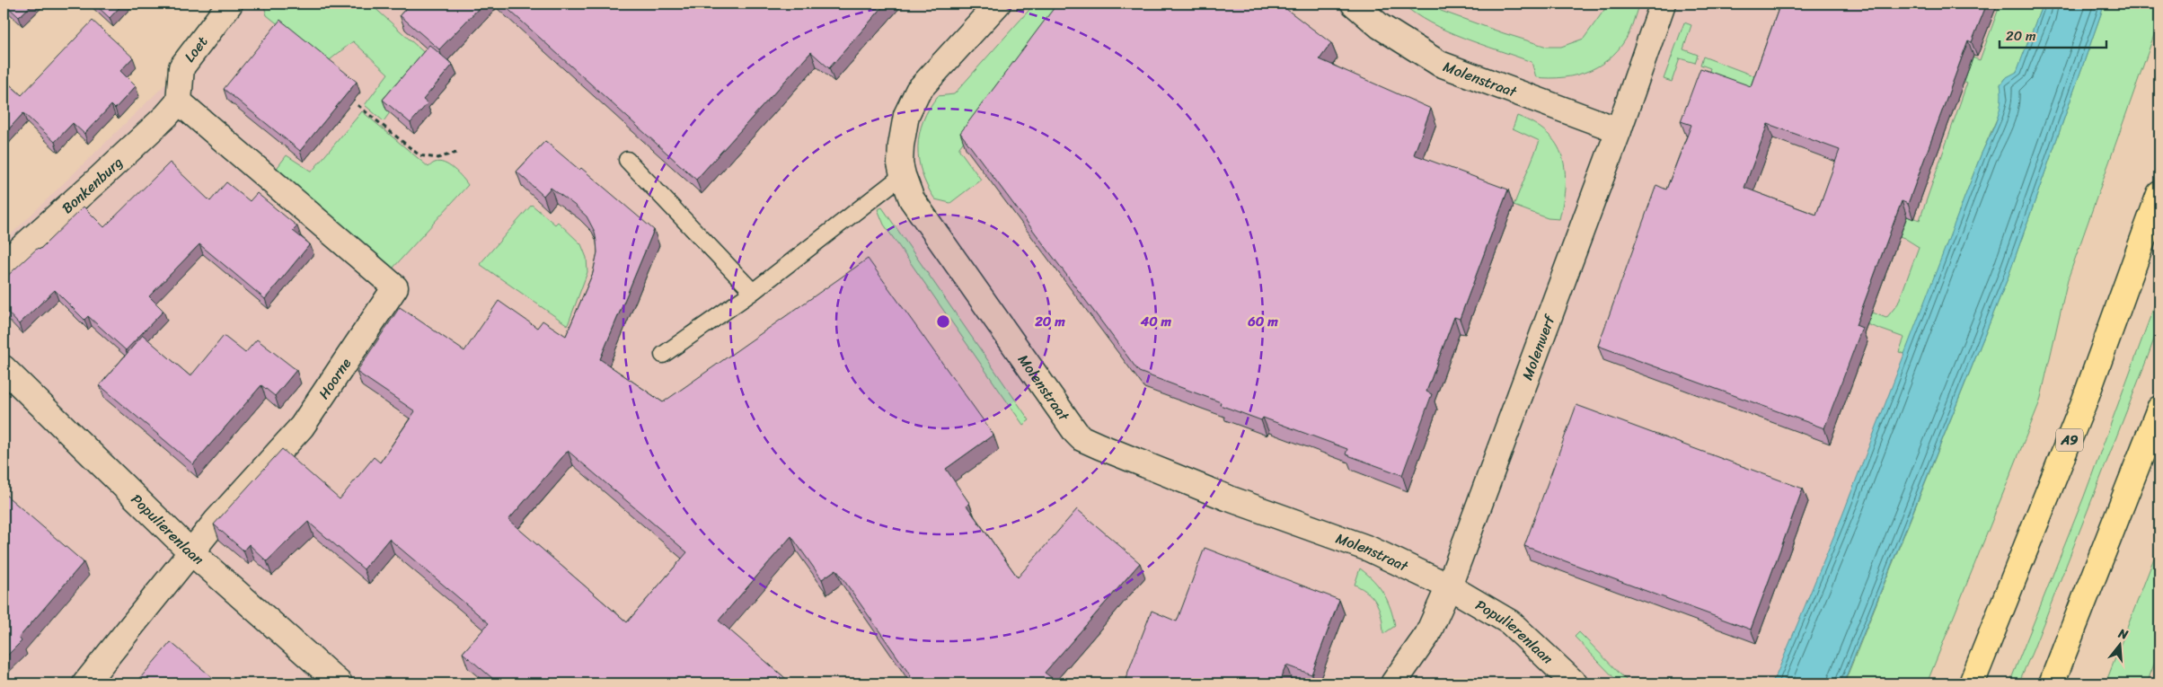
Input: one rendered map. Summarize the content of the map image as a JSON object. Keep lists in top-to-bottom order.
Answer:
{
  "streets": {
    "highway": ["A9"],
    "street": [
      "Loet",
      "Molenstraat",
      "Bonkenburg",
      "Molenwerf",
      "Hoorne",
      "Populierenlaan"
    ]
  },
  "crossings": [
    ["Loet", "Bonkenburg"],
    ["Loet", "Hoorne"],
    ["Molenstraat", "Molenwerf"],
    ["Molenstraat", "Populierenlaan"],
    ["Bonkenburg", "Hoorne"],
    ["Molenwerf", "Populierenlaan"],
    ["Hoorne", "Populierenlaan"]
  ],
  "scale_bar": "20 m",
  "north": "top",
  "rings": ["20 m", "40 m", "60 m"]
}
